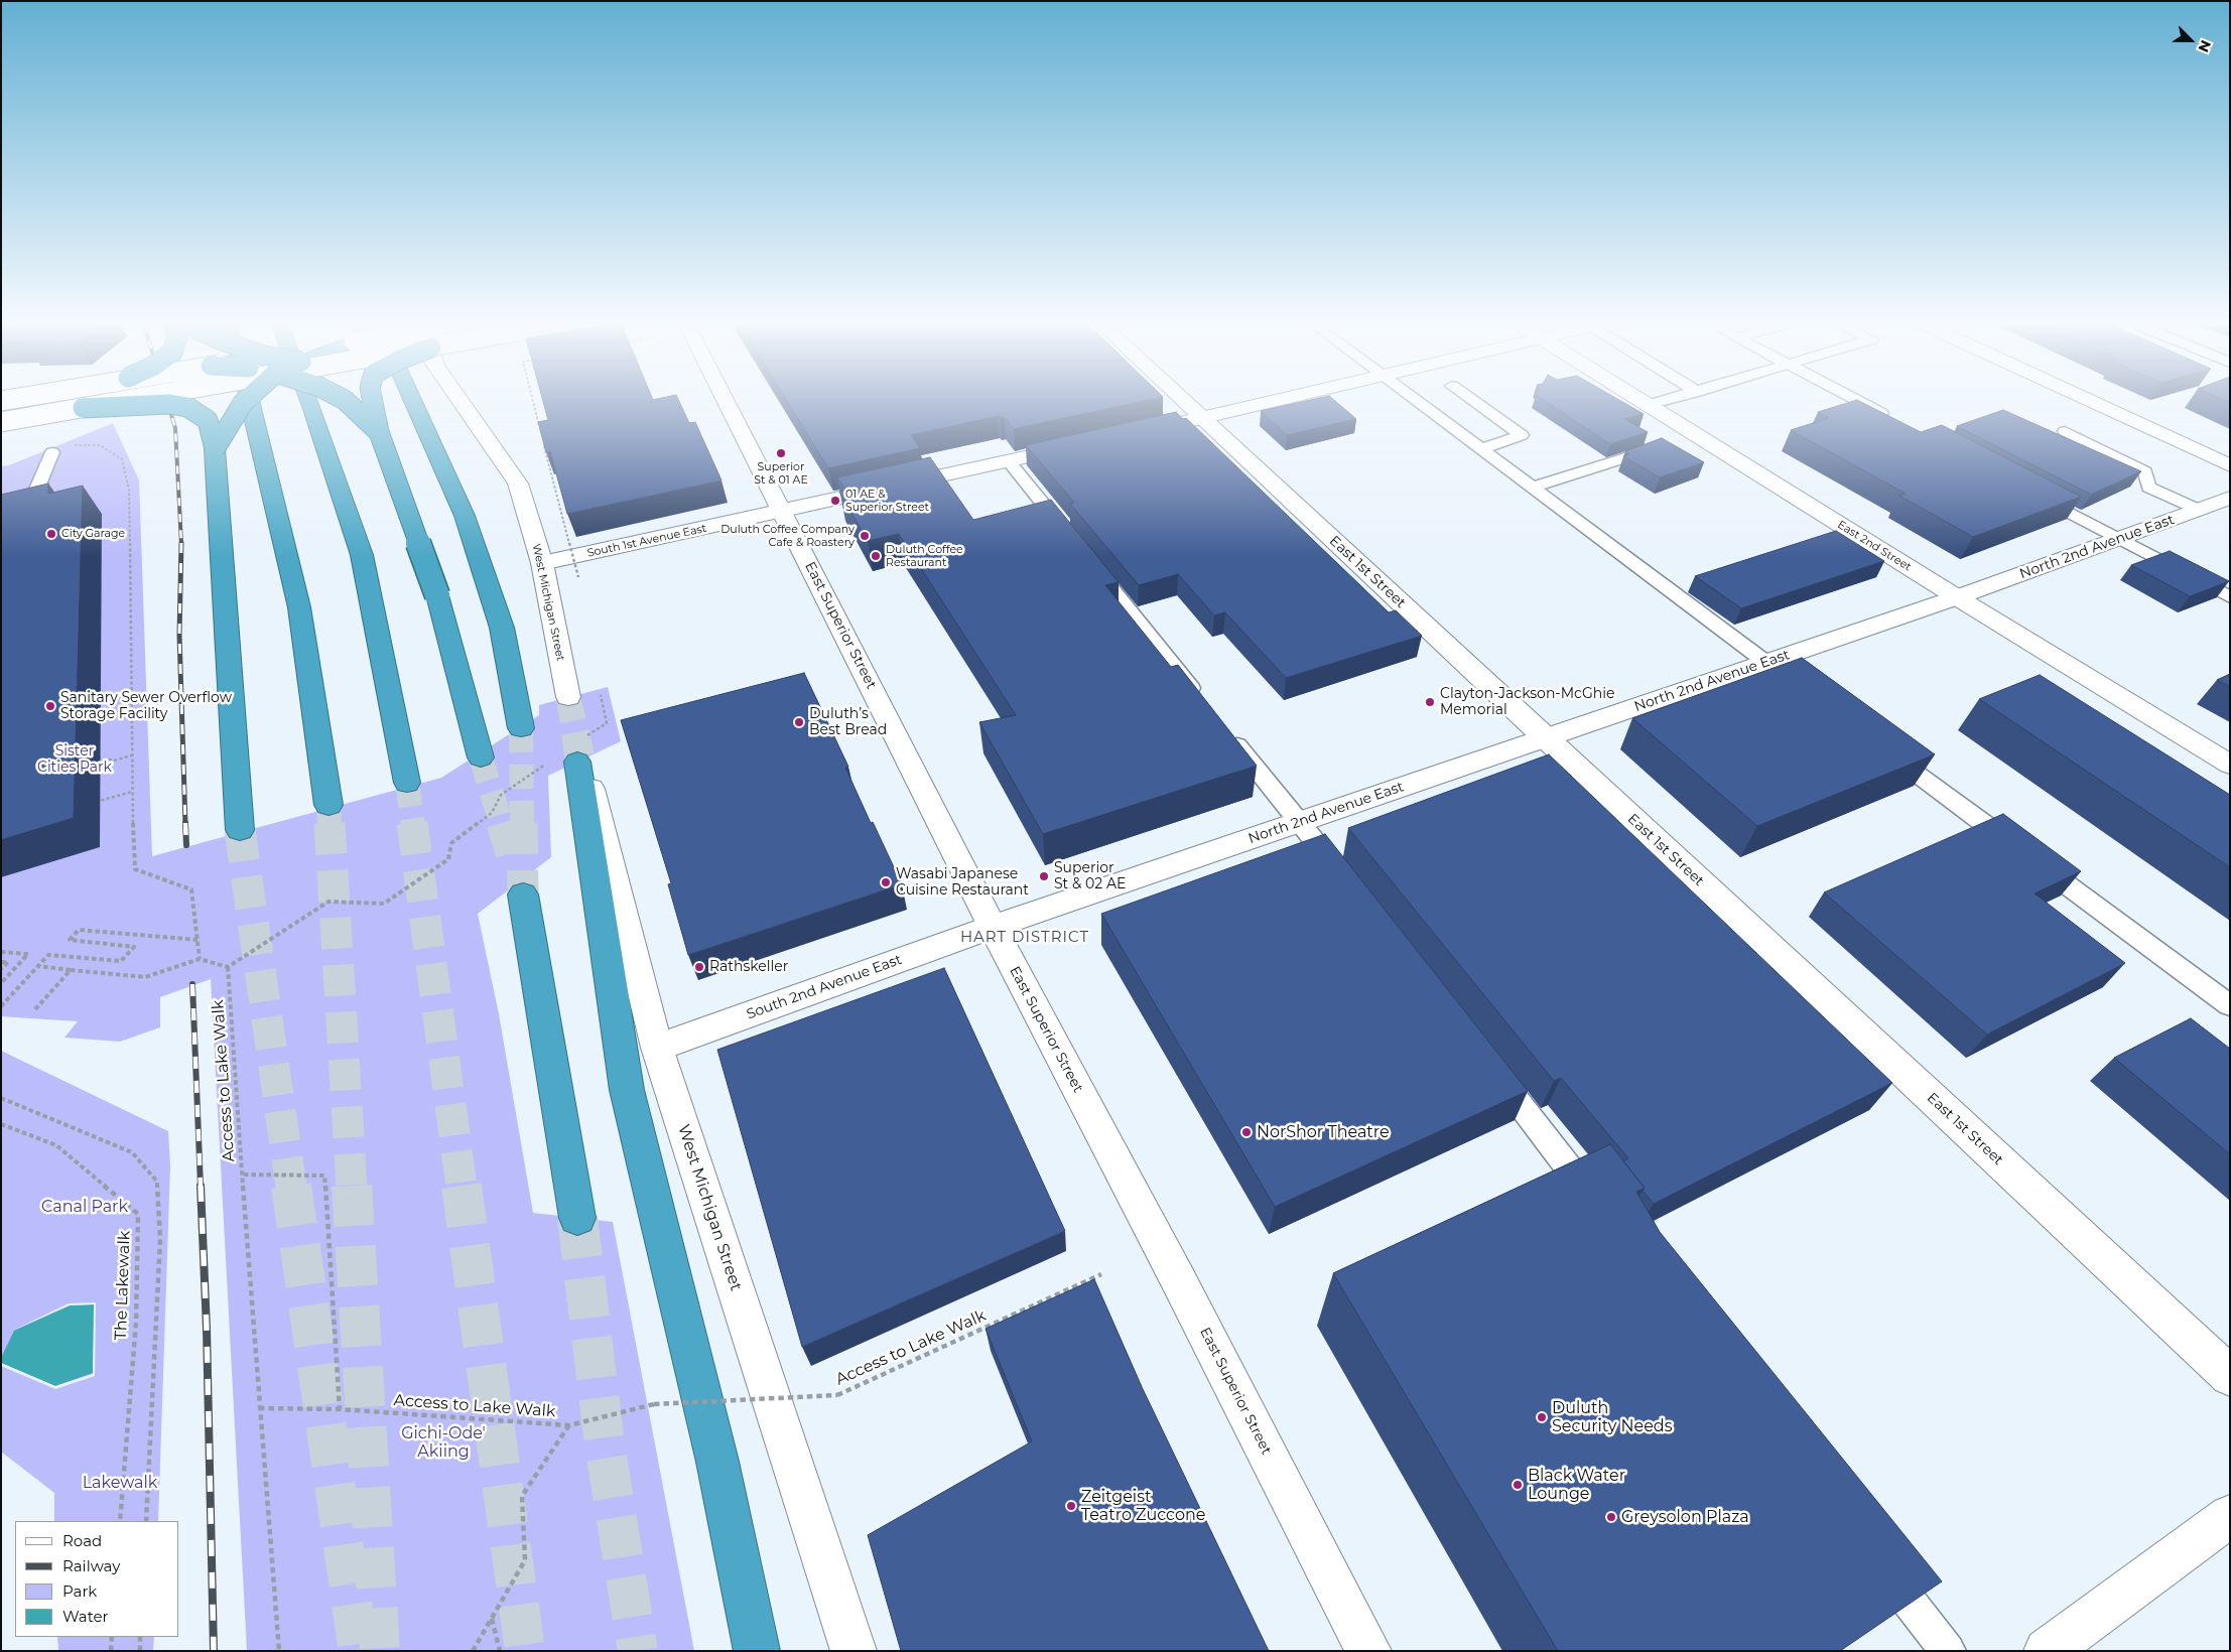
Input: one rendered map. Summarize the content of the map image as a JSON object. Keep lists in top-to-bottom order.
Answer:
{
  "streets": {
    "street": [
      "South 1st Avenue East",
      "East 2nd Street",
      "North 2nd Avenue East",
      "East 1st Street",
      "West Michigan Street",
      "East Superior Street",
      "South 2nd Avenue East"
    ],
    "path": ["Access to Lake Walk", "The Lakewalk"]
  },
  "crossings": [
    ["South 1st Avenue East", "West Michigan Street"],
    ["South 1st Avenue East", "East Superior Street"],
    ["East 2nd Street", "North 2nd Avenue East"],
    ["North 2nd Avenue East", "East 1st Street"],
    ["North 2nd Avenue East", "East Superior Street"],
    ["North 2nd Avenue East", "South 2nd Avenue East"],
    ["West Michigan Street", "South 2nd Avenue East"],
    ["East Superior Street", "South 2nd Avenue East"]
  ],
  "districts": ["HART DISTRICT"],
  "parks": [
    "Sister Cities Park",
    "Canal Park",
    "Gichi-Ode' Akiing",
    "Lakewalk"
  ],
  "places": [
    "Superior St & 01 AE",
    "01 AE & Superior Street",
    "City Garage",
    "Duluth Coffee Company Cafe & Roastery",
    "Duluth Coffee Restaurant",
    "Clayton-Jackson-McGhie Memorial",
    "Sanitary Sewer Overflow Storage Facility",
    "Duluth’s Best Bread",
    "Superior St & 02 AE",
    "Wasabi Japanese Cuisine Restaurant",
    "Rathskeller",
    "NorShor Theatre",
    "Duluth Security Needs",
    "Black Water Lounge",
    "Zeitgeist Teatro Zuccone",
    "Greysolon Plaza"
  ],
  "legend": [
    "Road",
    "Railway",
    "Park",
    "Water"
  ],
  "north": "bottom right"
}
